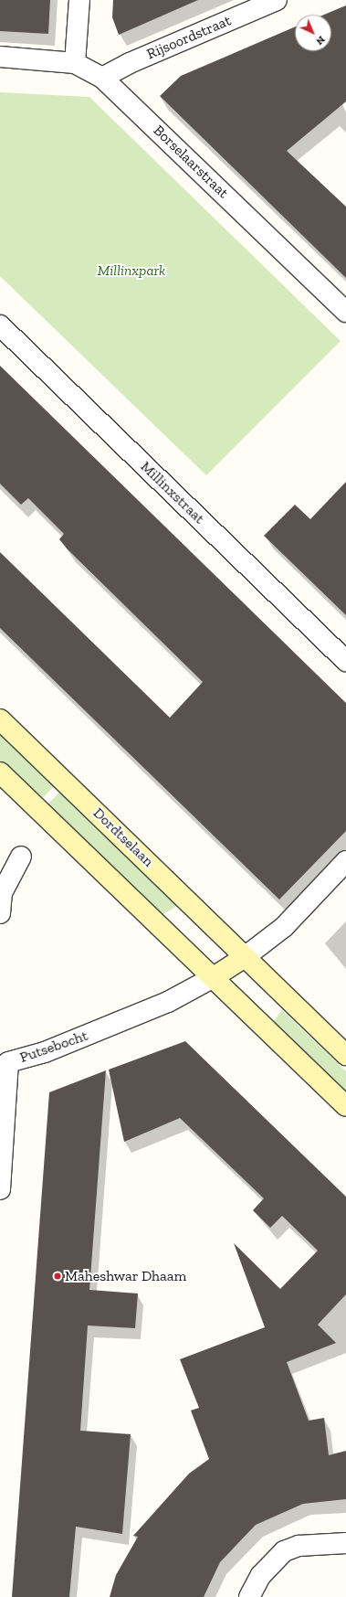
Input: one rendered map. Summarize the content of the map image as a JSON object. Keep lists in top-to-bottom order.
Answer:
{
  "streets": {
    "main road": ["Dordtselaan"],
    "street": [
      "Rijsoordstraat",
      "Borselaarstraat",
      "Millinxstraat",
      "Putsebocht"
    ]
  },
  "crossings": [
    ["Rijsoordstraat", "Borselaarstraat"]
  ],
  "parks": ["Millinxpark"],
  "places": ["Maheshwar Dhaam"],
  "north": "bottom right"
}
